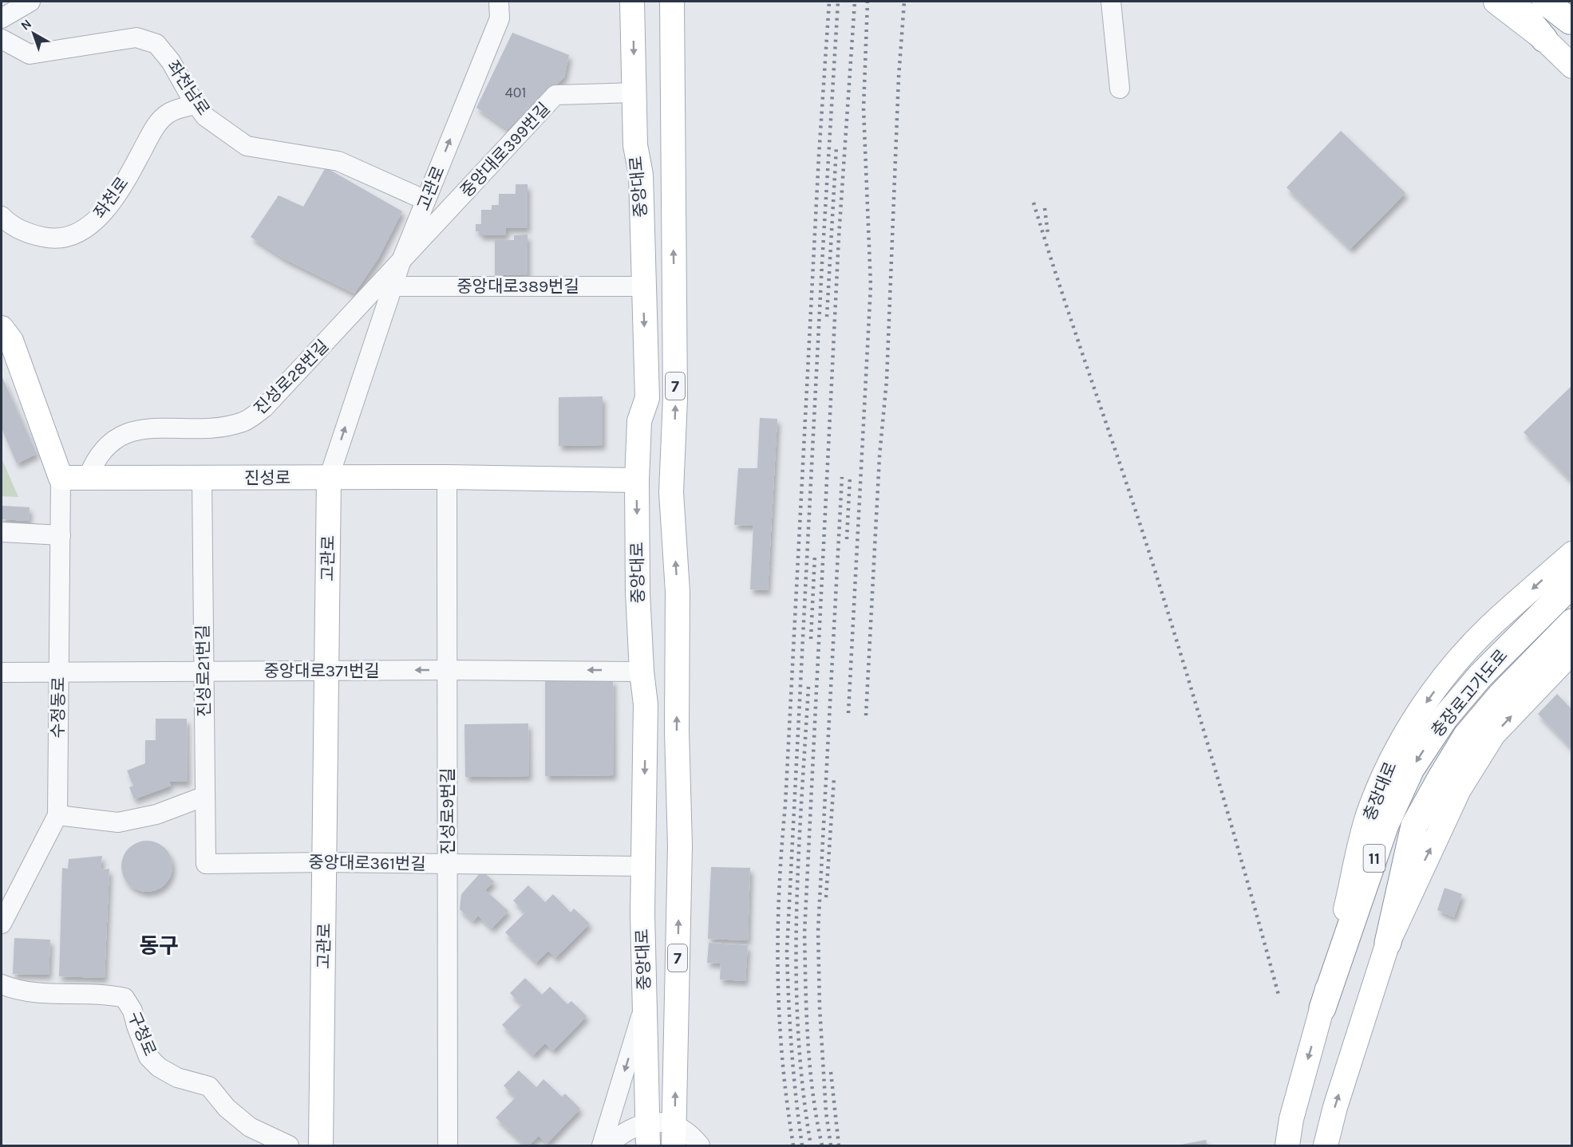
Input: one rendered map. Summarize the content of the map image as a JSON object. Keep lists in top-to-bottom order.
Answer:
{
  "streets": {
    "highway": ["충장로고가도로", "11"],
    "main road": [
      "중앙대로",
      "고관로",
      "7",
      "진성로",
      "충장대로"
    ],
    "street": [
      "좌천남로",
      "중앙대로399번길",
      "좌천로",
      "중앙대로389번길",
      "진성로28번길",
      "진성로21번길",
      "중앙대로371번길",
      "수정동로",
      "진성로9번길",
      "중앙대로361번길",
      "구청로"
    ]
  },
  "crossings": [
    ["좌천남로", "고관로"],
    ["좌천남로", "좌천로"],
    ["중앙대로399번길", "중앙대로"],
    ["중앙대로399번길", "고관로"],
    ["중앙대로399번길", "진성로28번길"],
    ["중앙대로", "중앙대로389번길"],
    ["중앙대로", "진성로"],
    ["중앙대로", "중앙대로371번길"],
    ["중앙대로", "중앙대로361번길"],
    ["고관로", "중앙대로389번길"],
    ["고관로", "진성로28번길"],
    ["고관로", "진성로"],
    ["고관로", "중앙대로371번길"],
    ["고관로", "중앙대로361번길"],
    ["진성로28번길", "진성로"],
    ["진성로", "진성로21번길"],
    ["진성로", "수정동로"],
    ["진성로", "진성로9번길"],
    ["진성로21번길", "중앙대로371번길"],
    ["진성로21번길", "중앙대로361번길"],
    ["중앙대로371번길", "수정동로"],
    ["중앙대로371번길", "진성로9번길"],
    ["충장로고가도로", "충장대로"],
    ["진성로9번길", "중앙대로361번길"]
  ],
  "one_way": ["중앙대로371번길"],
  "districts": ["동구"],
  "house_numbers": ["401"],
  "north": "top left"
}
